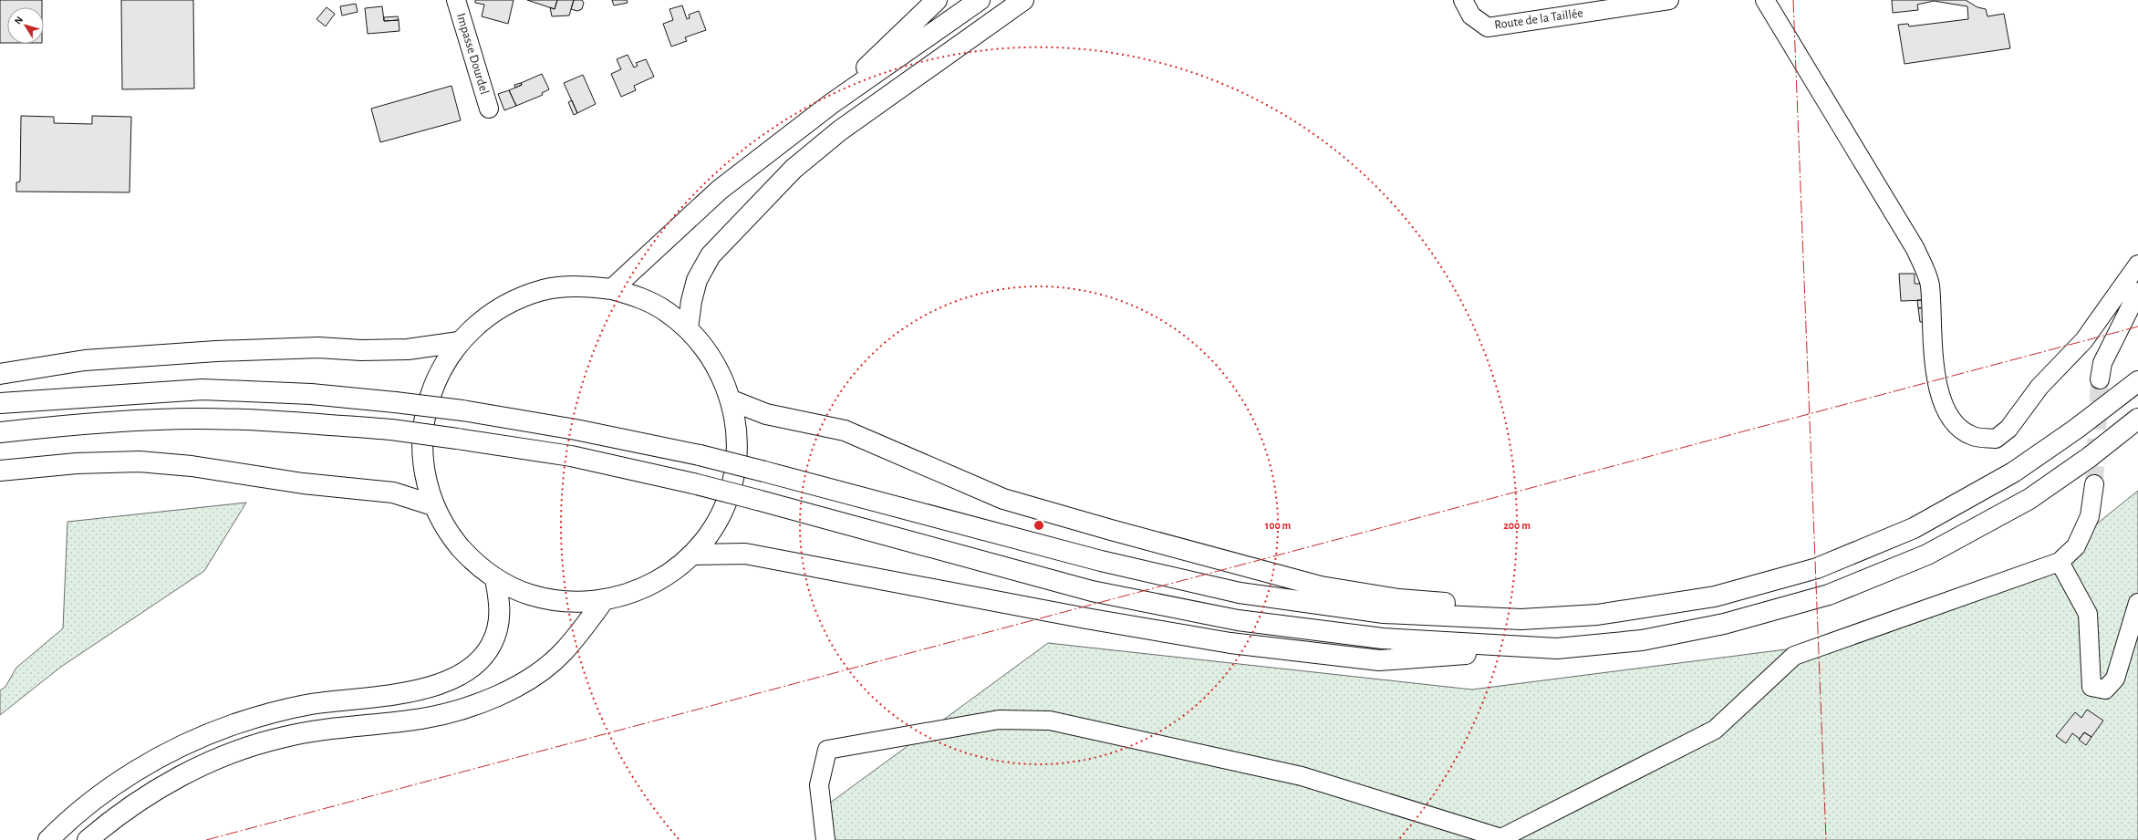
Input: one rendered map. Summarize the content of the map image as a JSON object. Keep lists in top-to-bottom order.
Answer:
{
  "streets": {
    "street": ["Route de la Taillée", "Impasse Dourdel"]
  },
  "north": "top left",
  "rings": ["100 m", "200 m"]
}
